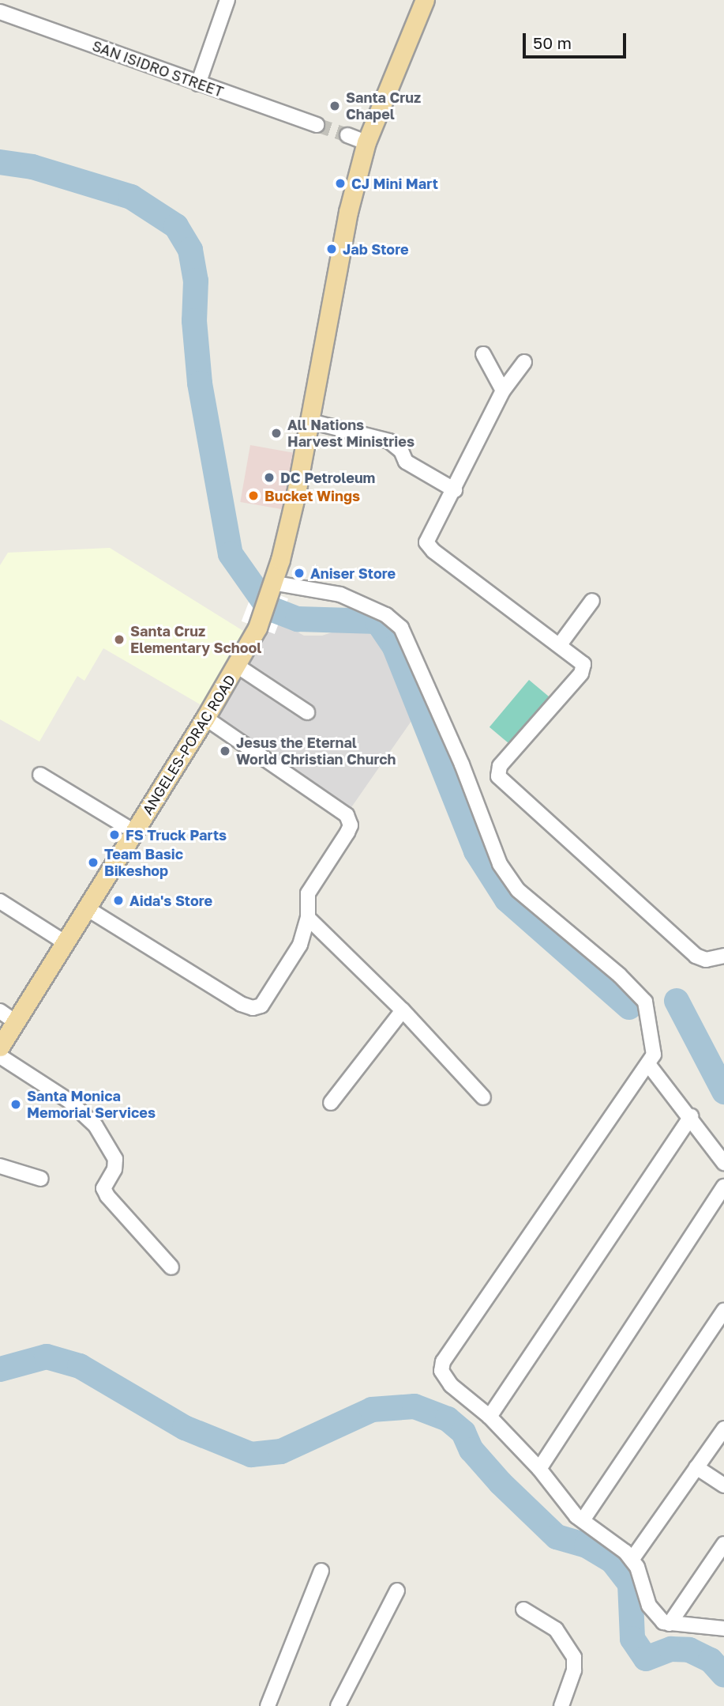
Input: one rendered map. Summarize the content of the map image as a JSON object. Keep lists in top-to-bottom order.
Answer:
{
  "streets": {
    "main road": ["ANGELES-PORAC ROAD"],
    "street": ["SAN ISIDRO STREET"]
  },
  "places": [
    "Santa Cruz Chapel",
    "CJ Mini Mart",
    "Jab Store",
    "All Nations Harvest Ministries",
    "DC Petroleum",
    "Bucket Wings",
    "Aniser Store",
    "Santa Cruz Elementary School",
    "Jesus the Eternal World Christian Church",
    "FS Truck Parts",
    "Team Basic Bikeshop",
    "Aida's Store",
    "Santa Monica Memorial Services"
  ],
  "scale_bar": "50 m"
}
